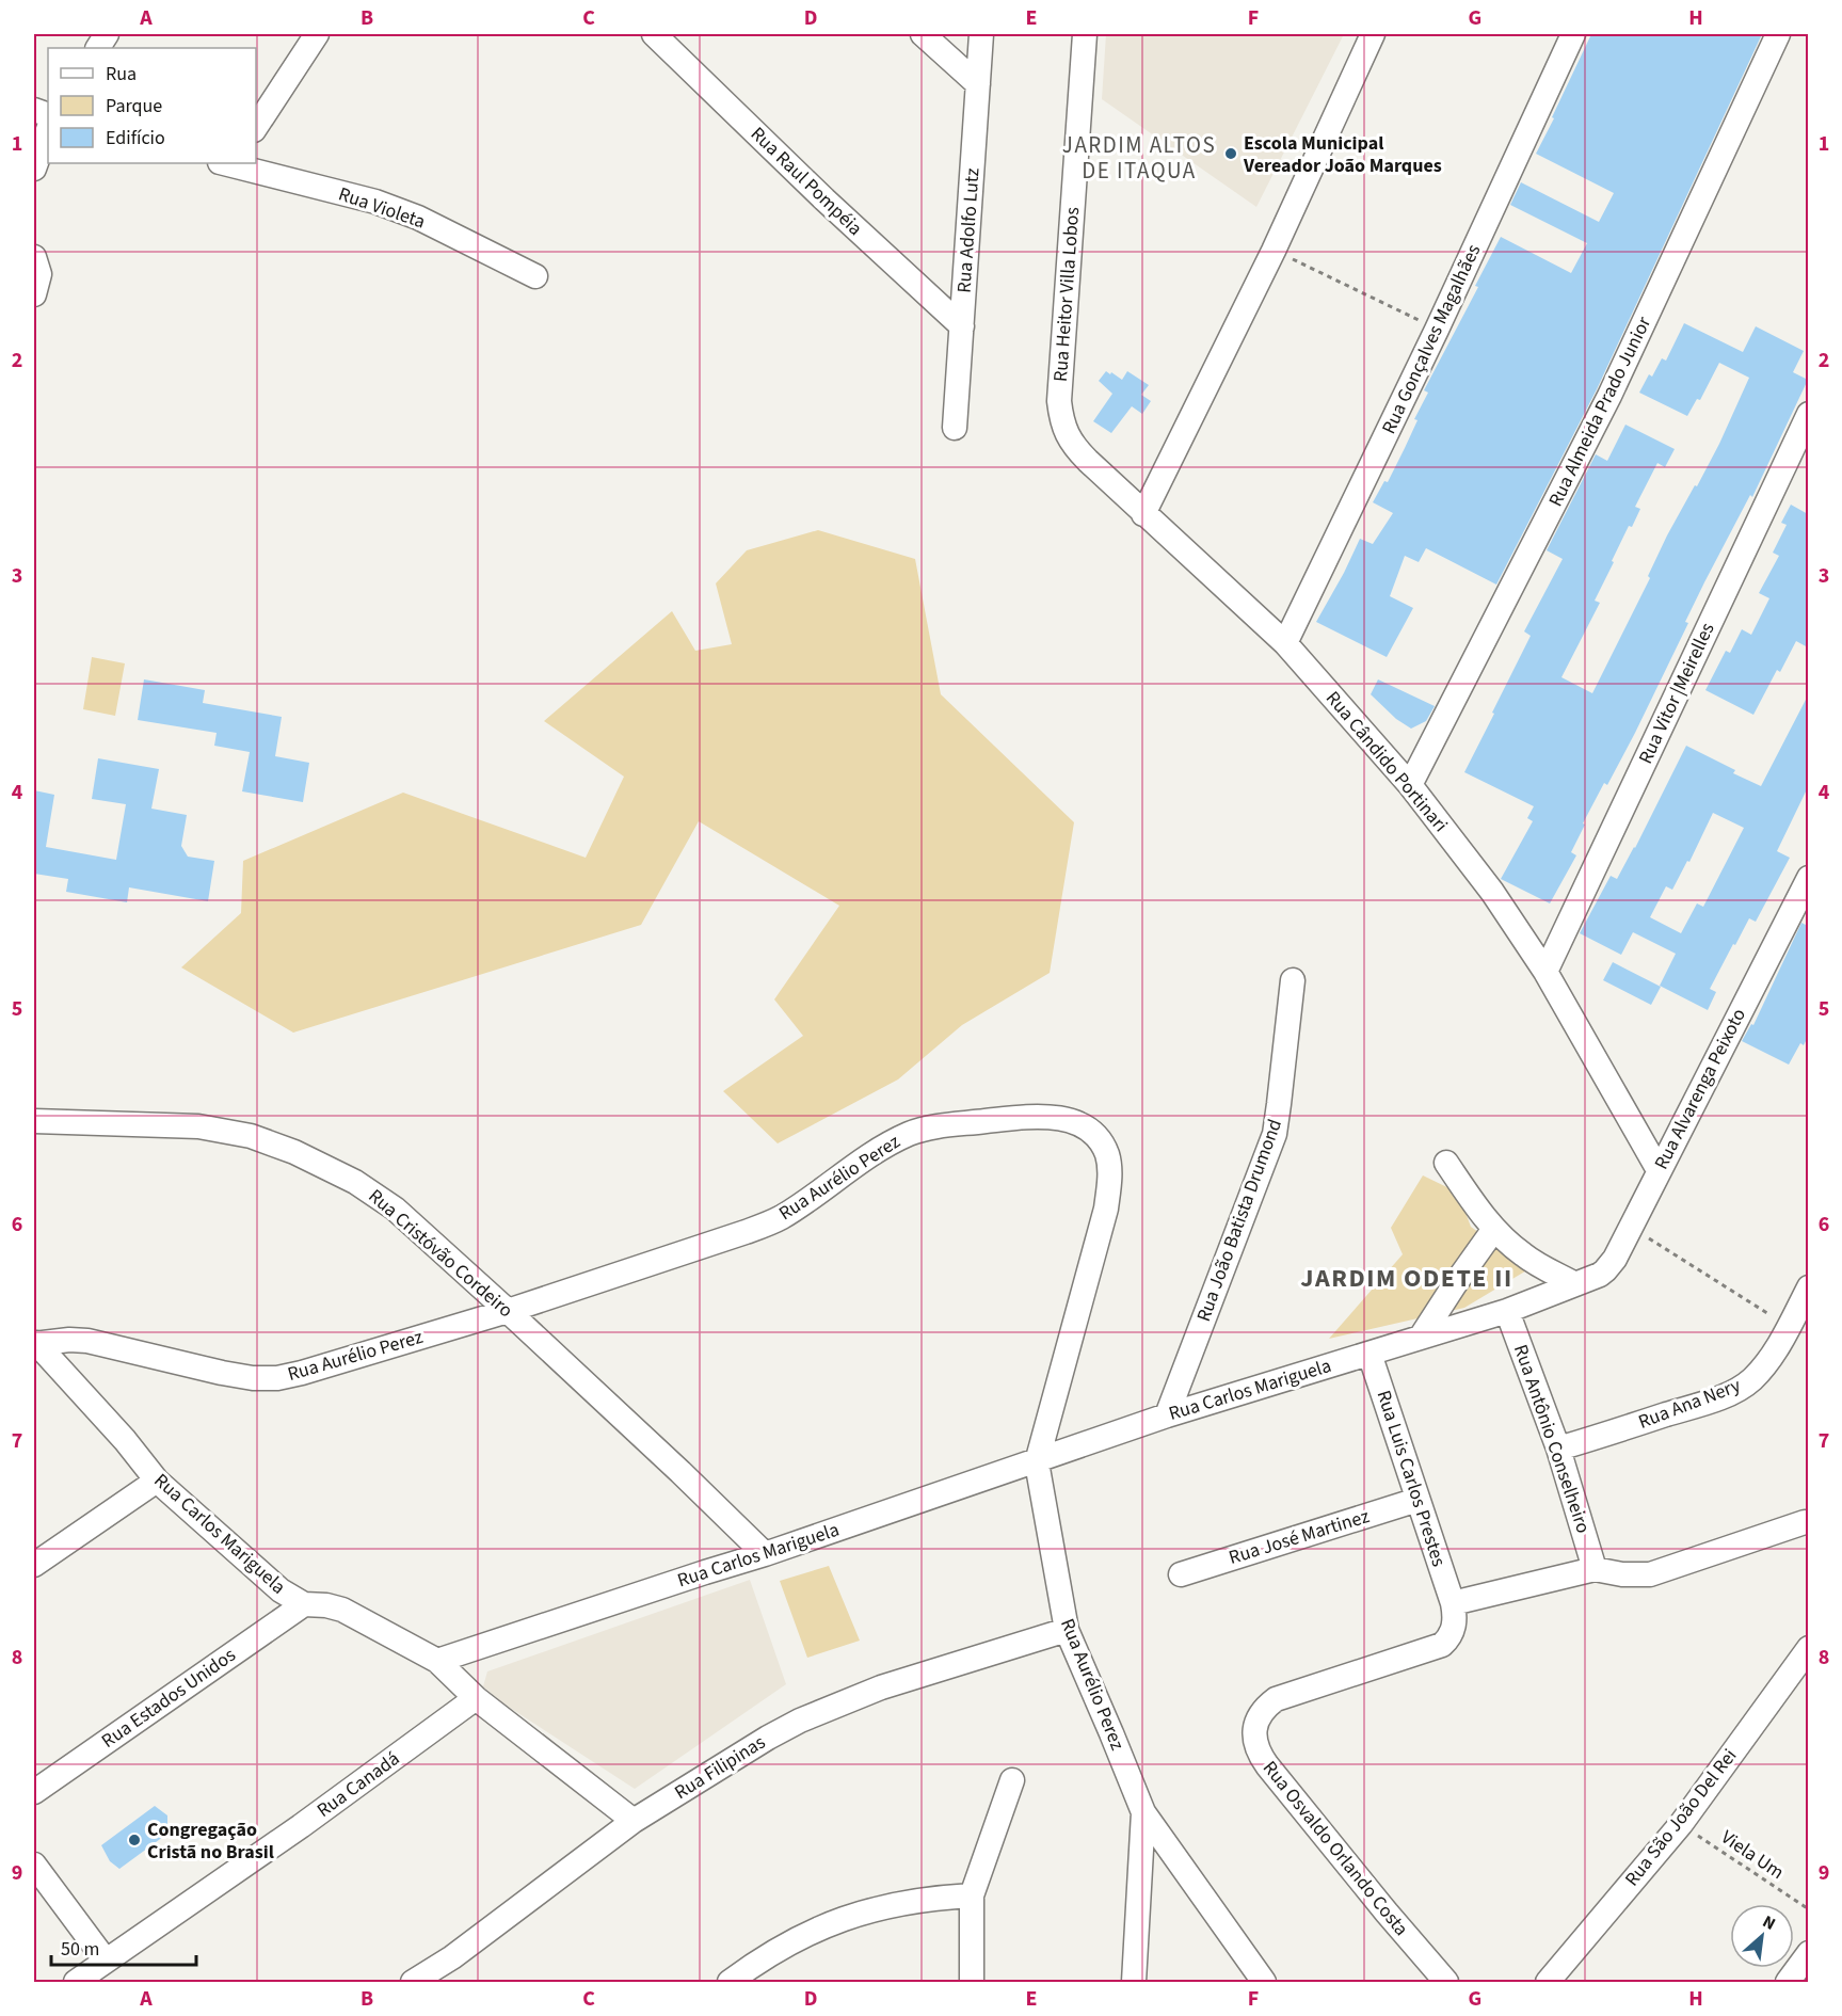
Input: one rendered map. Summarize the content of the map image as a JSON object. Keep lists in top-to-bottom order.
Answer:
{
  "streets": {
    "street": [
      "Rua Raul Pompéia",
      "Rua Violeta",
      "Rua Adolfo Lutz",
      "Rua Heitor Villa Lobos",
      "Rua Gonçalves Magalhães",
      "Rua Almeida Prado Junior",
      "Rua Vitor |Meirelles",
      "Rua Cândido Portinari",
      "Rua Alvarenga Peixoto",
      "Rua Aurélio Perez",
      "Rua João Batista Drumond",
      "Rua Cristóvão Cordeiro",
      "Rua Carlos Mariguela",
      "Rua Ana Nery",
      "Rua Antônio Conselheiro",
      "Rua Luis Carlos Prestes",
      "Rua José Martinez",
      "Rua Estados Unidos",
      "Rua Filipinas",
      "Rua Canadá",
      "Rua São João Del Rei",
      "Rua Osvaldo Orlando Costa"
    ],
    "path": ["Viela Um"]
  },
  "crossings": [
    ["Rua Raul Pompéia", "Rua Adolfo Lutz"],
    ["Rua Heitor Villa Lobos", "Rua Cândido Portinari"],
    ["Rua Gonçalves Magalhães", "Rua Cândido Portinari"],
    ["Rua Almeida Prado Junior", "Rua Cândido Portinari"],
    ["Rua Vitor |Meirelles", "Rua Cândido Portinari"],
    ["Rua Cândido Portinari", "Rua Alvarenga Peixoto"],
    ["Rua Alvarenga Peixoto", "Rua Carlos Mariguela"],
    ["Rua Aurélio Perez", "Rua Cristóvão Cordeiro"],
    ["Rua Aurélio Perez", "Rua Carlos Mariguela"],
    ["Rua Aurélio Perez", "Rua Filipinas"],
    ["Rua João Batista Drumond", "Rua Carlos Mariguela"],
    ["Rua Cristóvão Cordeiro", "Rua Carlos Mariguela"],
    ["Rua Carlos Mariguela", "Rua Antônio Conselheiro"],
    ["Rua Carlos Mariguela", "Rua Luis Carlos Prestes"],
    ["Rua Carlos Mariguela", "Rua Estados Unidos"],
    ["Rua Ana Nery", "Rua Antônio Conselheiro"],
    ["Rua Luis Carlos Prestes", "Rua José Martinez"],
    ["Rua Luis Carlos Prestes", "Rua Osvaldo Orlando Costa"],
    ["Rua São João Del Rei", "Viela Um"]
  ],
  "districts": ["JARDIM ALTOS DE ITAQUA", "JARDIM ODETE II"],
  "places": ["Escola Municipal Vereador João Marques", "Congregação Cristã no Brasil"],
  "legend": ["Rua", "Parque", "Edifício"],
  "scale_bar": "50 m",
  "north": "top right",
  "grid": {
    "columns": [
      "A",
      "B",
      "C",
      "D",
      "E",
      "F",
      "G",
      "H"
    ],
    "rows": [
      "1",
      "2",
      "3",
      "4",
      "5",
      "6",
      "7",
      "8",
      "9"
    ]
  }
}
